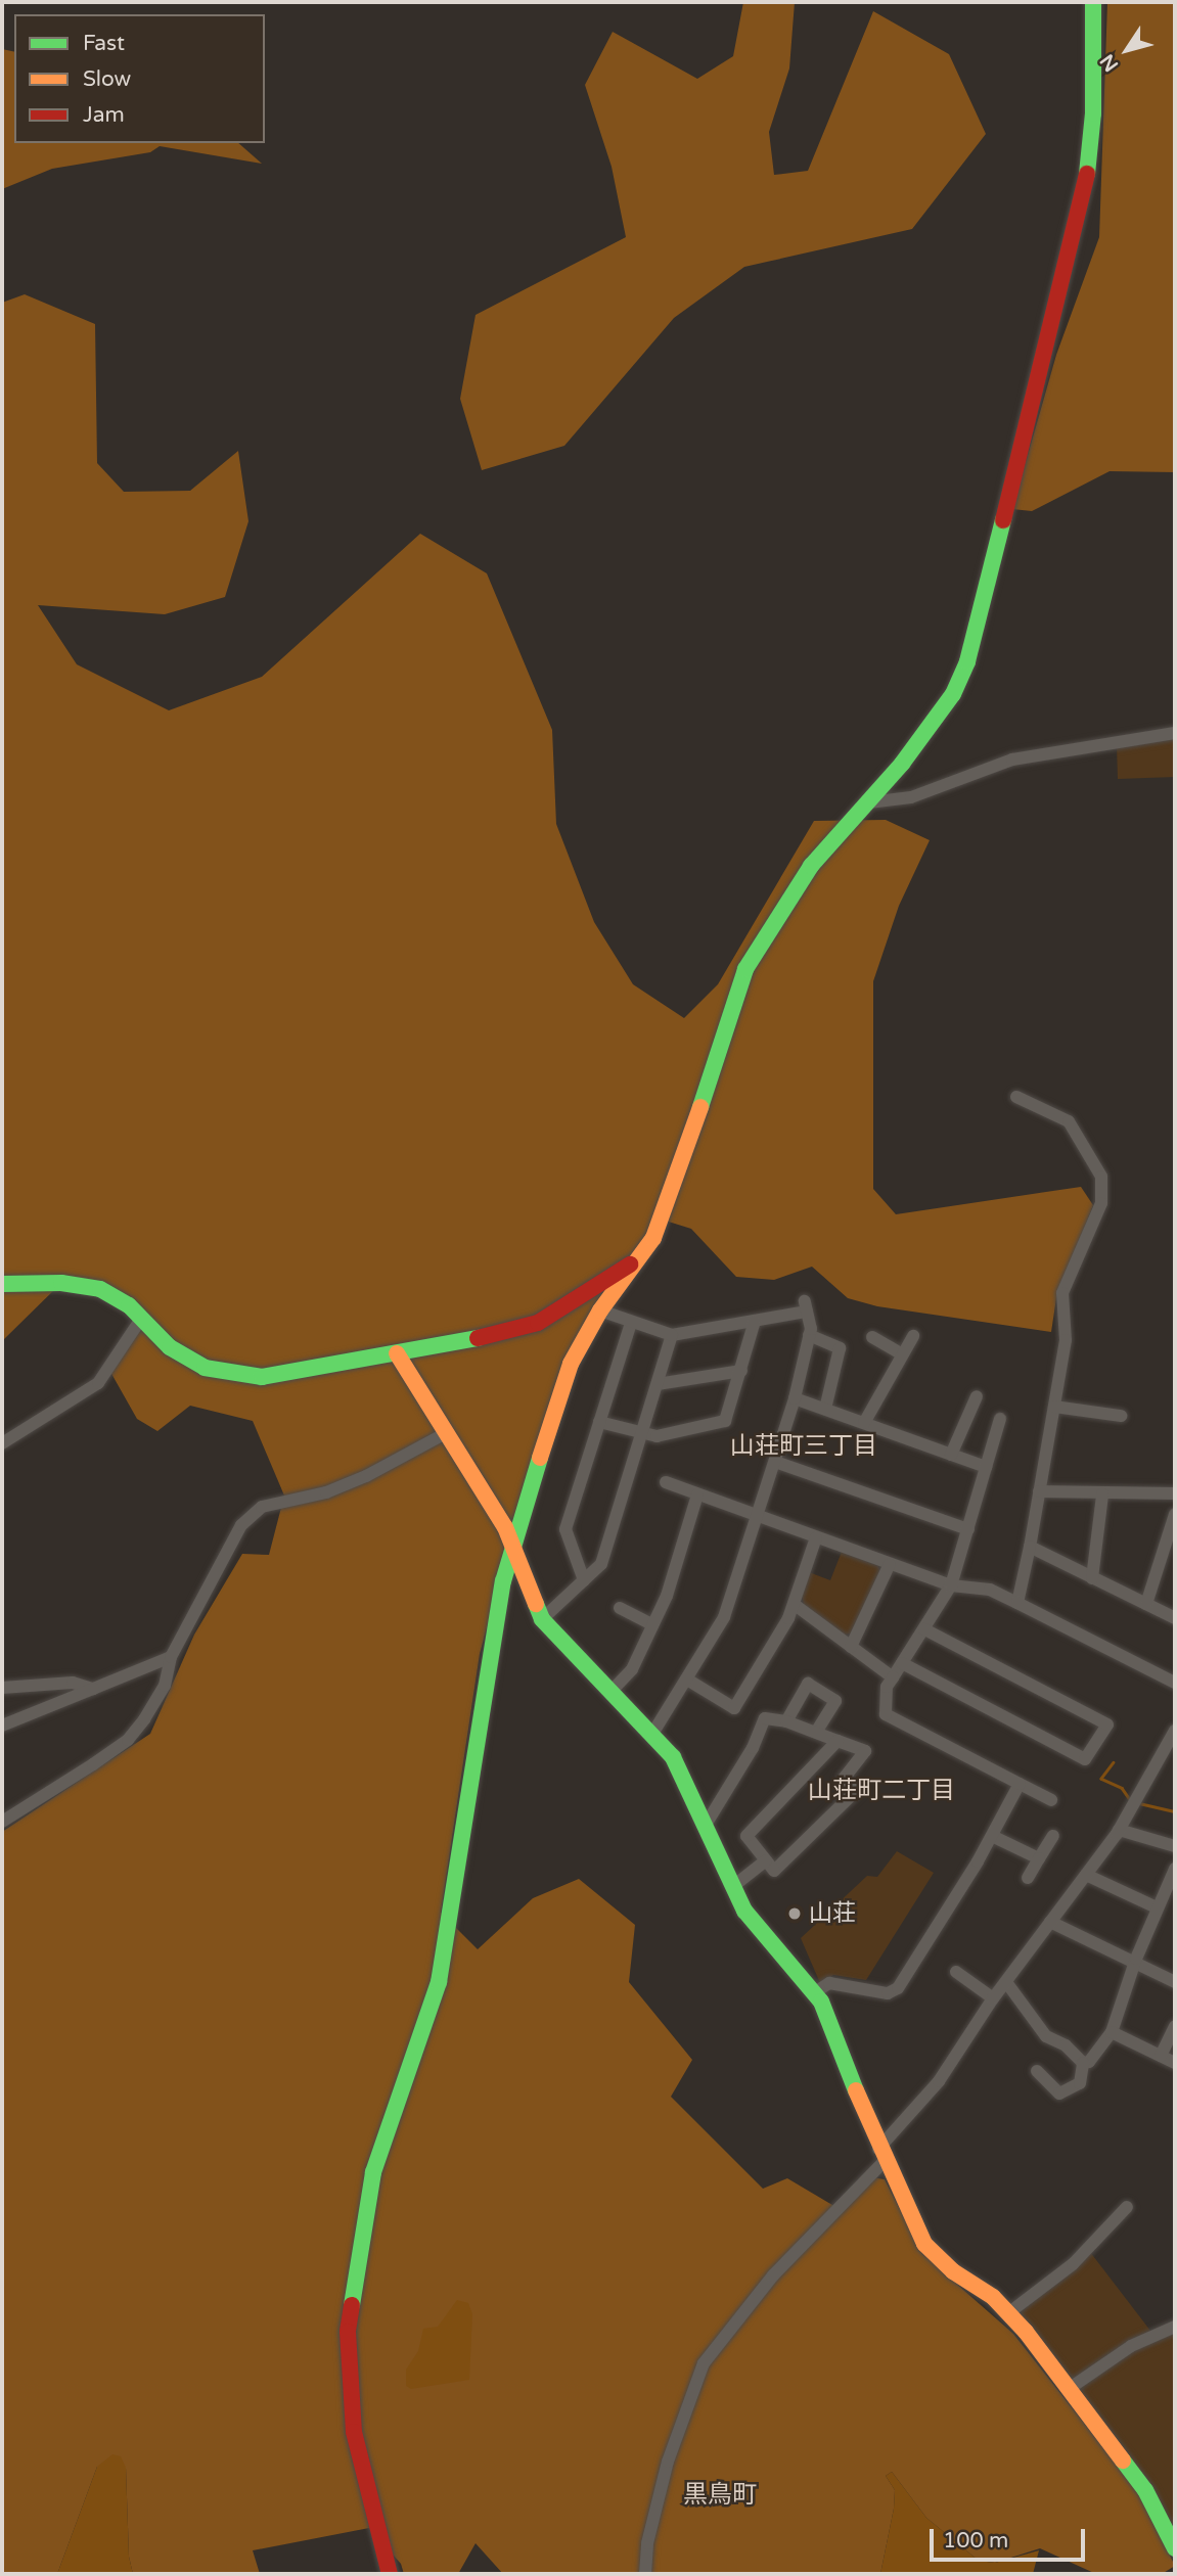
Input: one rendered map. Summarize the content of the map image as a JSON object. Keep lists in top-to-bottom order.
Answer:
{
  "districts": ["山荘町三丁目", "山荘町二丁目", "黒鳥町"],
  "places": ["山荘"],
  "legend": ["Fast", "Slow", "Jam"],
  "scale_bar": "100 m",
  "north": "bottom left"
}
